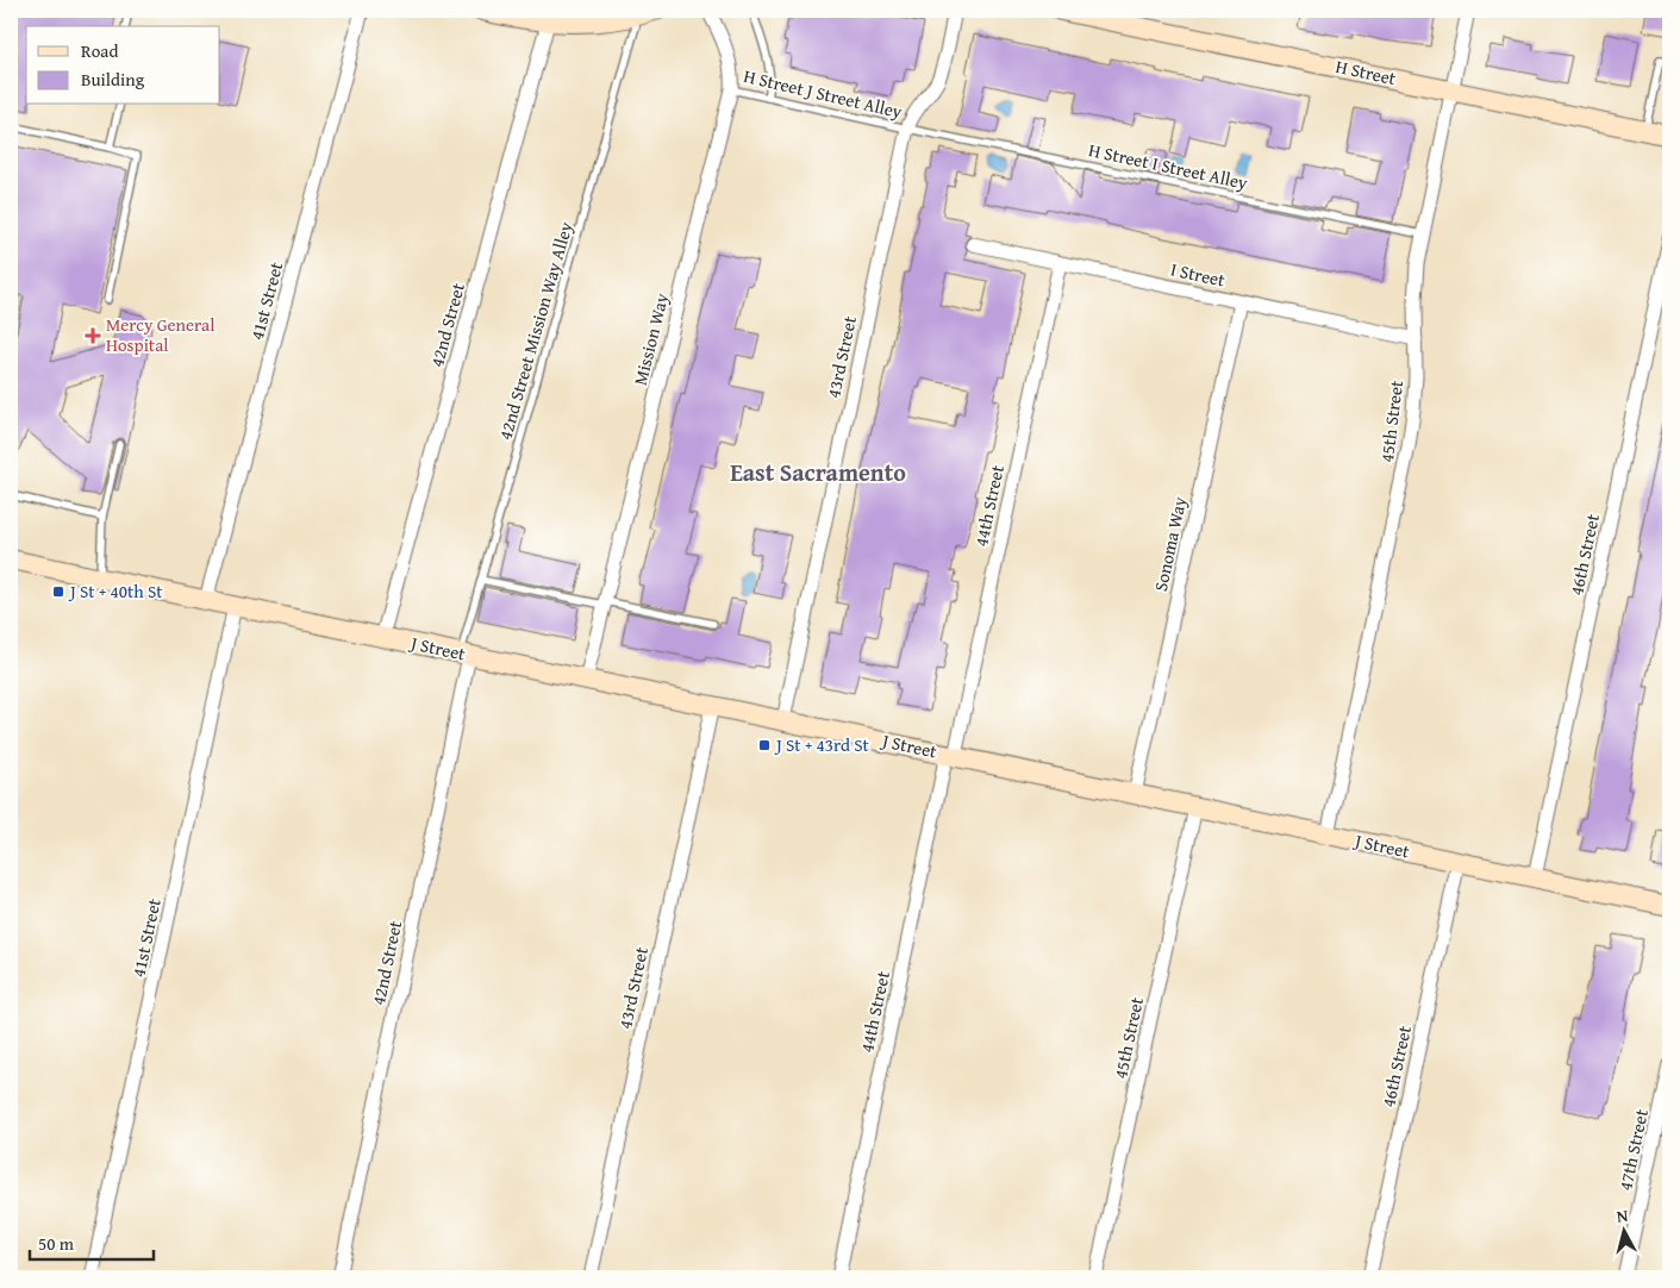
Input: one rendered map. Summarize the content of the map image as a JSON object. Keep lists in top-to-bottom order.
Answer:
{
  "streets": {
    "main road": ["H Street", "J Street"],
    "street": [
      "I Street",
      "41st Street",
      "42nd Street",
      "Mission Way",
      "43rd Street",
      "45th Street",
      "44th Street",
      "Sonoma Way",
      "46th Street",
      "47th Street"
    ],
    "lane": ["H Street J Street Alley", "H Street I Street Alley", "42nd Street Mission Way Alley"]
  },
  "crossings": [
    ["H Street", "45th Street"],
    ["H Street J Street Alley", "H Street I Street Alley"],
    ["H Street J Street Alley", "Mission Way"],
    ["H Street J Street Alley", "43rd Street"],
    ["H Street I Street Alley", "43rd Street"],
    ["H Street I Street Alley", "45th Street"],
    ["I Street", "45th Street"],
    ["I Street", "44th Street"],
    ["I Street", "Sonoma Way"],
    ["41st Street", "J Street"],
    ["42nd Street", "42nd Street Mission Way Alley"],
    ["42nd Street", "J Street"],
    ["42nd Street Mission Way Alley", "J Street"],
    ["Mission Way", "J Street"],
    ["43rd Street", "J Street"],
    ["45th Street", "J Street"],
    ["44th Street", "J Street"],
    ["Sonoma Way", "J Street"],
    ["46th Street", "J Street"]
  ],
  "districts": ["East Sacramento"],
  "places": {
    "health": ["Mercy General Hospital"],
    "transit": ["J St + 40th St", "J St + 43rd St"]
  },
  "legend": ["Road", "Building"],
  "scale_bar": "50 m",
  "north": "top"
}
